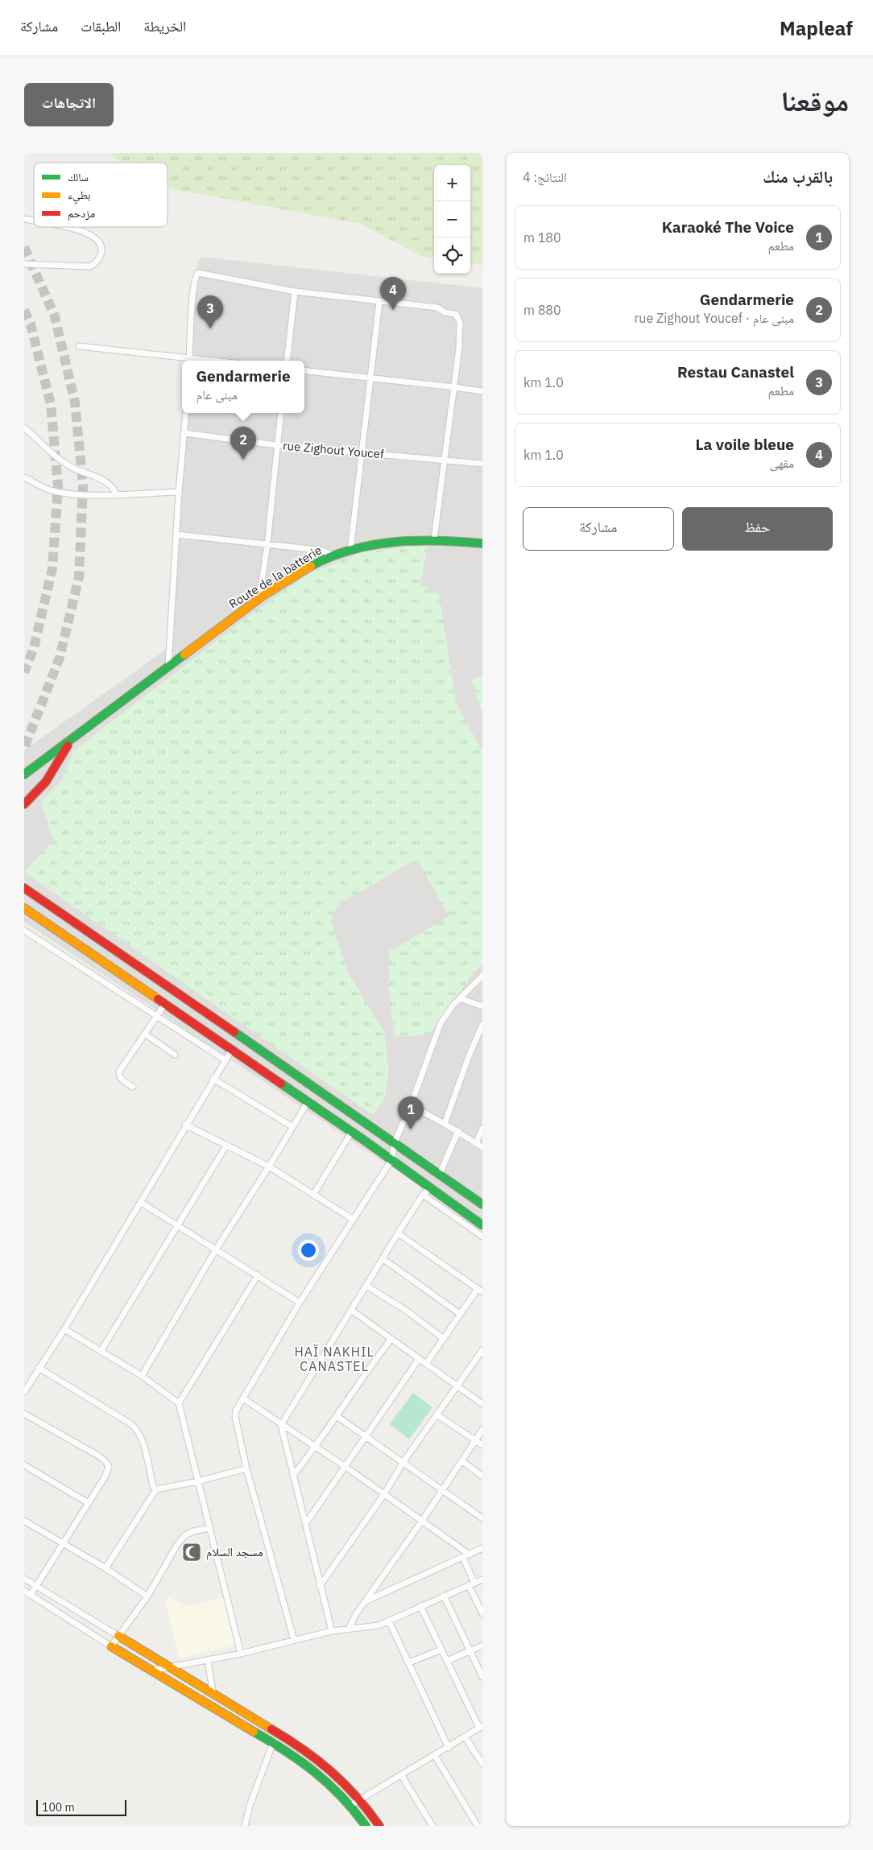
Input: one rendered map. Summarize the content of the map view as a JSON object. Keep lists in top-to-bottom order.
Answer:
{
  "streets": {
    "main road": ["Route de la batterie"],
    "street": ["rue Zighout Youcef"]
  },
  "districts": ["HAÏ NAKHIL CANASTEL"],
  "places": {
    "mosque": ["مسجد السلام"]
  },
  "legend": ["سالك", "بطيء", "مزدحم"],
  "scale_bar": "100 m",
  "page": {
    "header": "Mapleaf",
    "nav": ["الخريطة", "الطبقات", "مشاركة"],
    "title": "موقعنا",
    "buttons": [
      "الاتجاهات",
      ["حفظ", "مشاركة"]
    ],
    "heading": ["بالقرب منك", "النتائج: 4"],
    "map_buttons": ["+", "−"],
    "list": [
      {
        "mark": "1",
        "name": "Karaoké The Voice",
        "note": "مطعم",
        "value": "180 m"
      },
      {
        "mark": "2",
        "name": "Gendarmerie",
        "note": "مبنى عام · rue Zighout Youcef",
        "value": "880 m"
      },
      {
        "mark": "3",
        "name": "Restau Canastel",
        "note": "مطعم",
        "value": "1.0 km"
      },
      {
        "mark": "4",
        "name": "La voile bleue",
        "note": "مقهى",
        "value": "1.0 km"
      }
    ],
    "pins": [
      "4",
      "3",
      "2",
      "1"
    ],
    "popup": ["Gendarmerie", "مبنى عام"],
    "scale": "100 m"
  }
}
